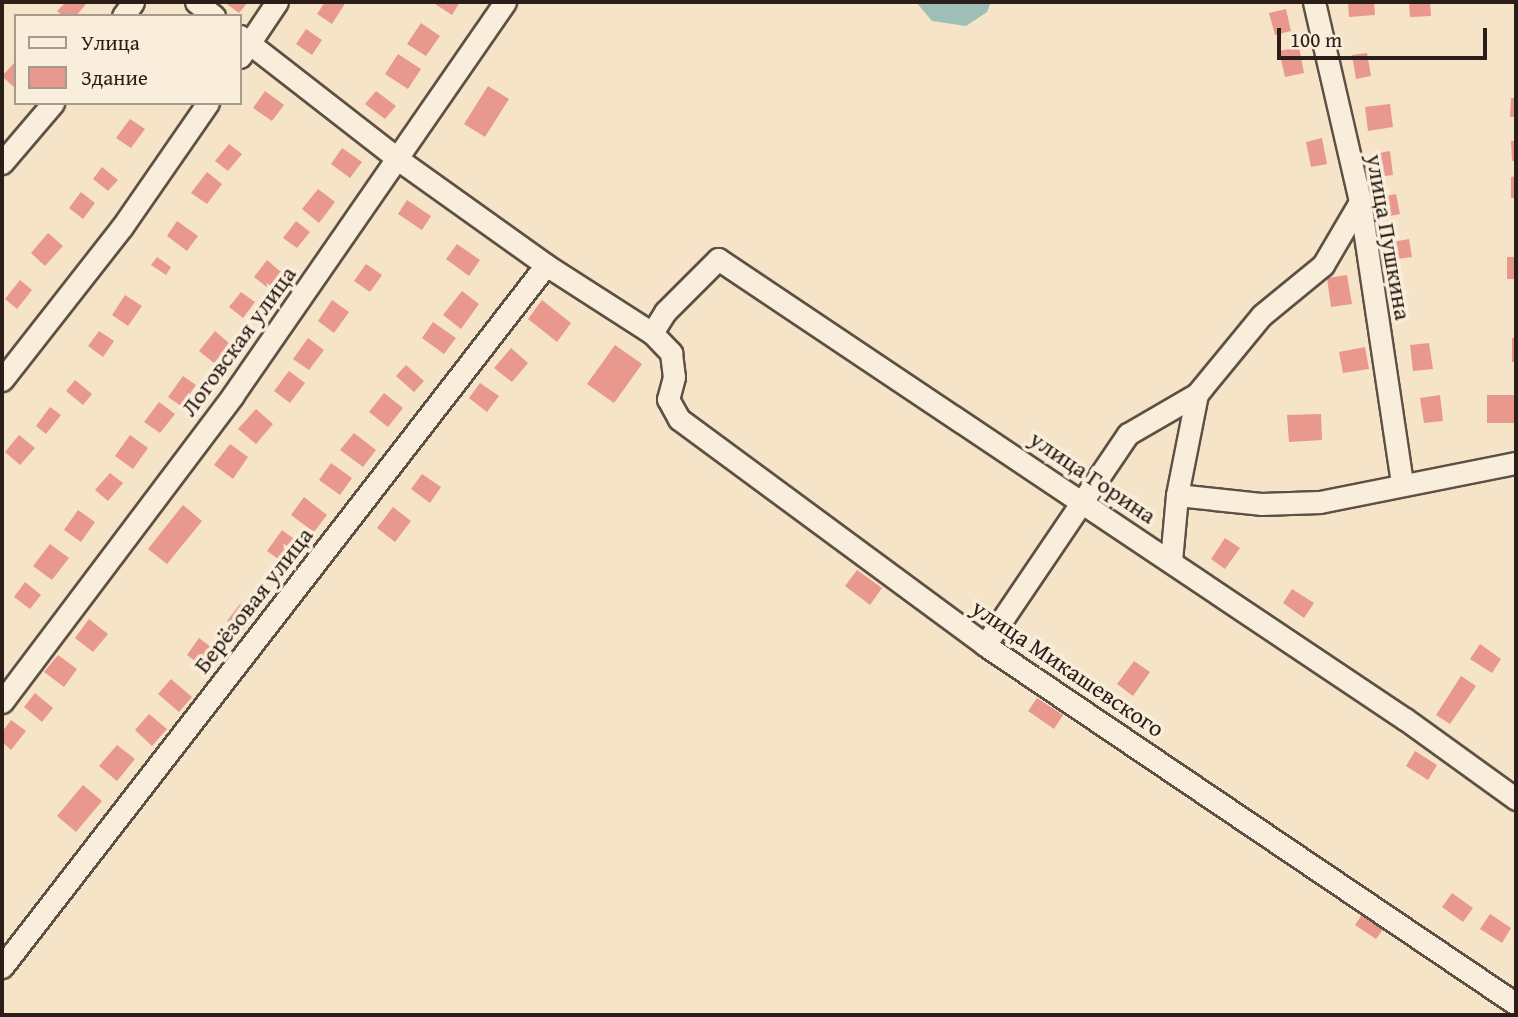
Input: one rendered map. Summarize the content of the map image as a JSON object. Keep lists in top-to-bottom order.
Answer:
{
  "streets": {
    "street": [
      "улица Пушкина",
      "Логовская улица",
      "улица Горина",
      "Берёзовая улица",
      "улица Микашевского"
    ]
  },
  "crossings": [
    ["улица Горина", "улица Микашевского"]
  ],
  "legend": ["Улица", "Здание"],
  "scale_bar": "100 m"
}
